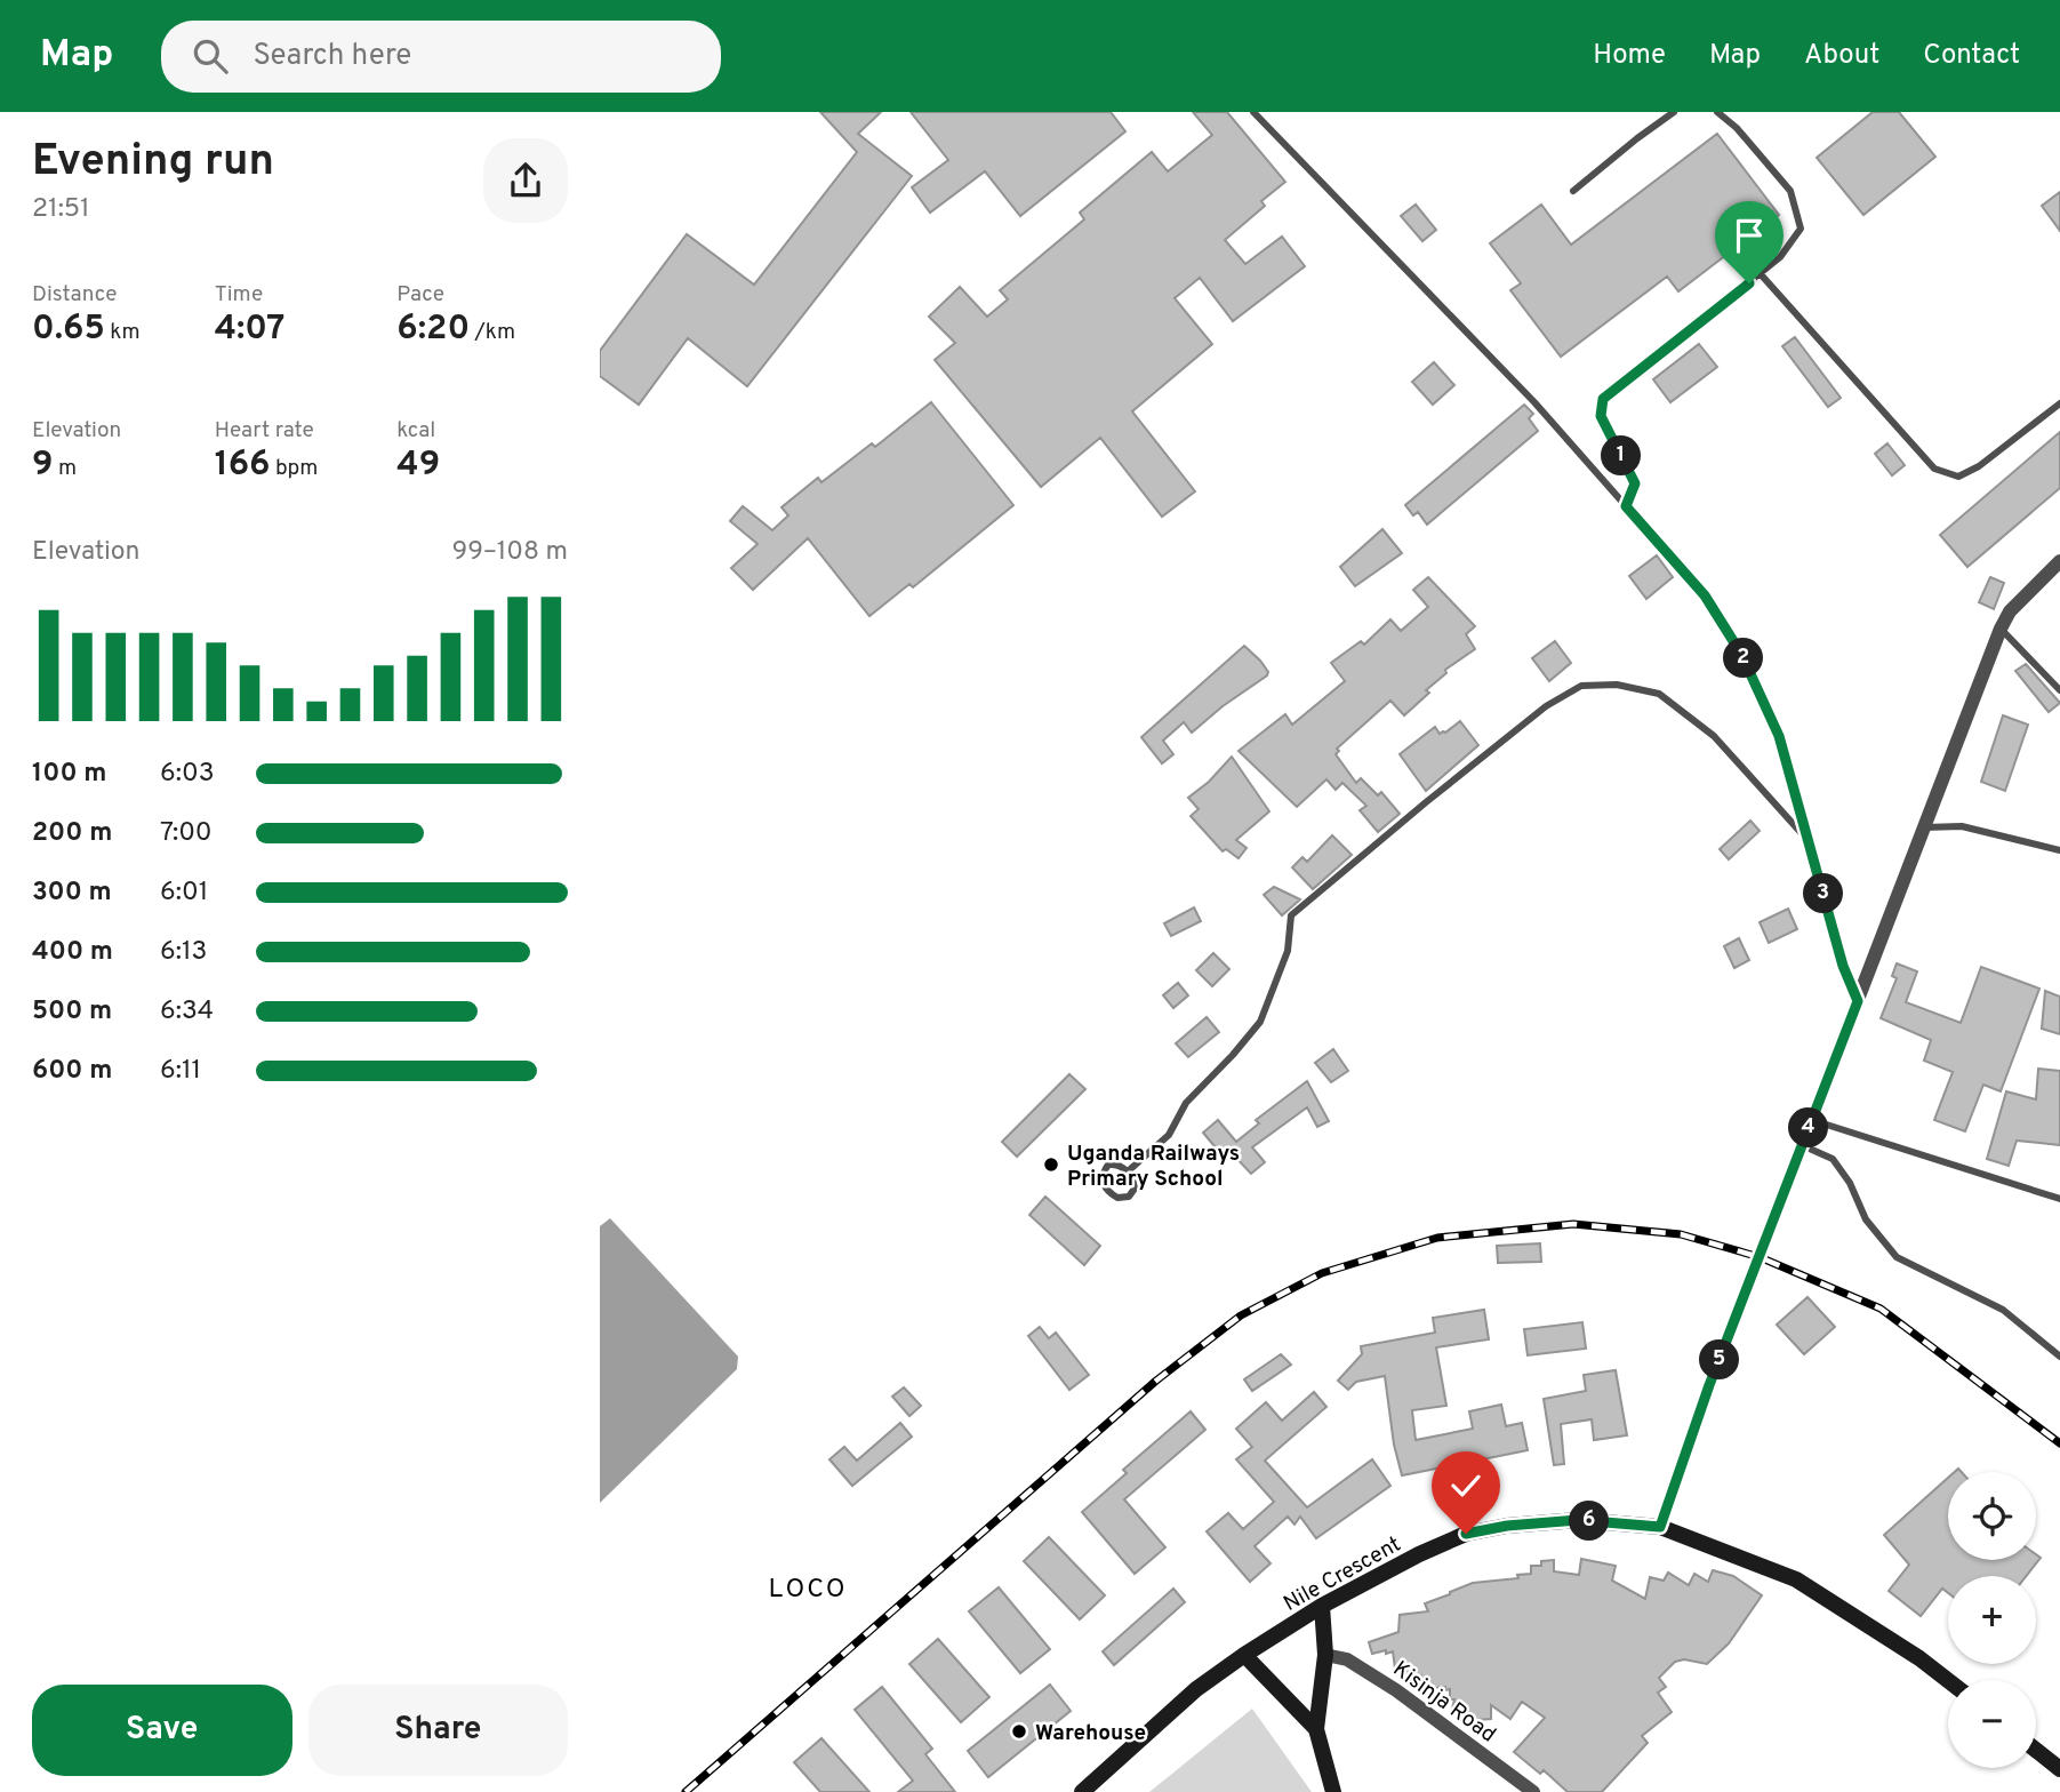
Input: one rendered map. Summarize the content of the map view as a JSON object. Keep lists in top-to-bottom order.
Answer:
{
  "streets": {
    "street": ["Nile Crescent", "Kisinja Road"]
  },
  "districts": ["LOCO"],
  "places": ["Uganda Railways Primary School", "Warehouse"],
  "page": {
    "header": "Map",
    "search": "Search here",
    "nav": [
      "Home",
      "Map",
      "About",
      "Contact"
    ],
    "heading": ["Evening run", "21:51"],
    "stats": [
      ["Distance", "0.65 km"],
      ["Time", "4:07"],
      ["Pace", "6:20 /km"],
      ["Elevation", "9 m"],
      ["Heart rate", "166 bpm"],
      ["kcal", "49"]
    ],
    "pins": [
      "1",
      "2",
      "3",
      "4",
      "5",
      "6"
    ],
    "chart": ["Elevation", "99–108 m"],
    "list": [
      {
        "name": "100 m",
        "note": "6:03"
      },
      {
        "name": "200 m",
        "note": "7:00"
      },
      {
        "name": "300 m",
        "note": "6:01"
      },
      {
        "name": "400 m",
        "note": "6:13"
      },
      {
        "name": "500 m",
        "note": "6:34"
      },
      {
        "name": "600 m",
        "note": "6:11"
      }
    ],
    "map_buttons": ["+", "−"],
    "buttons": ["Save", "Share"]
  }
}
